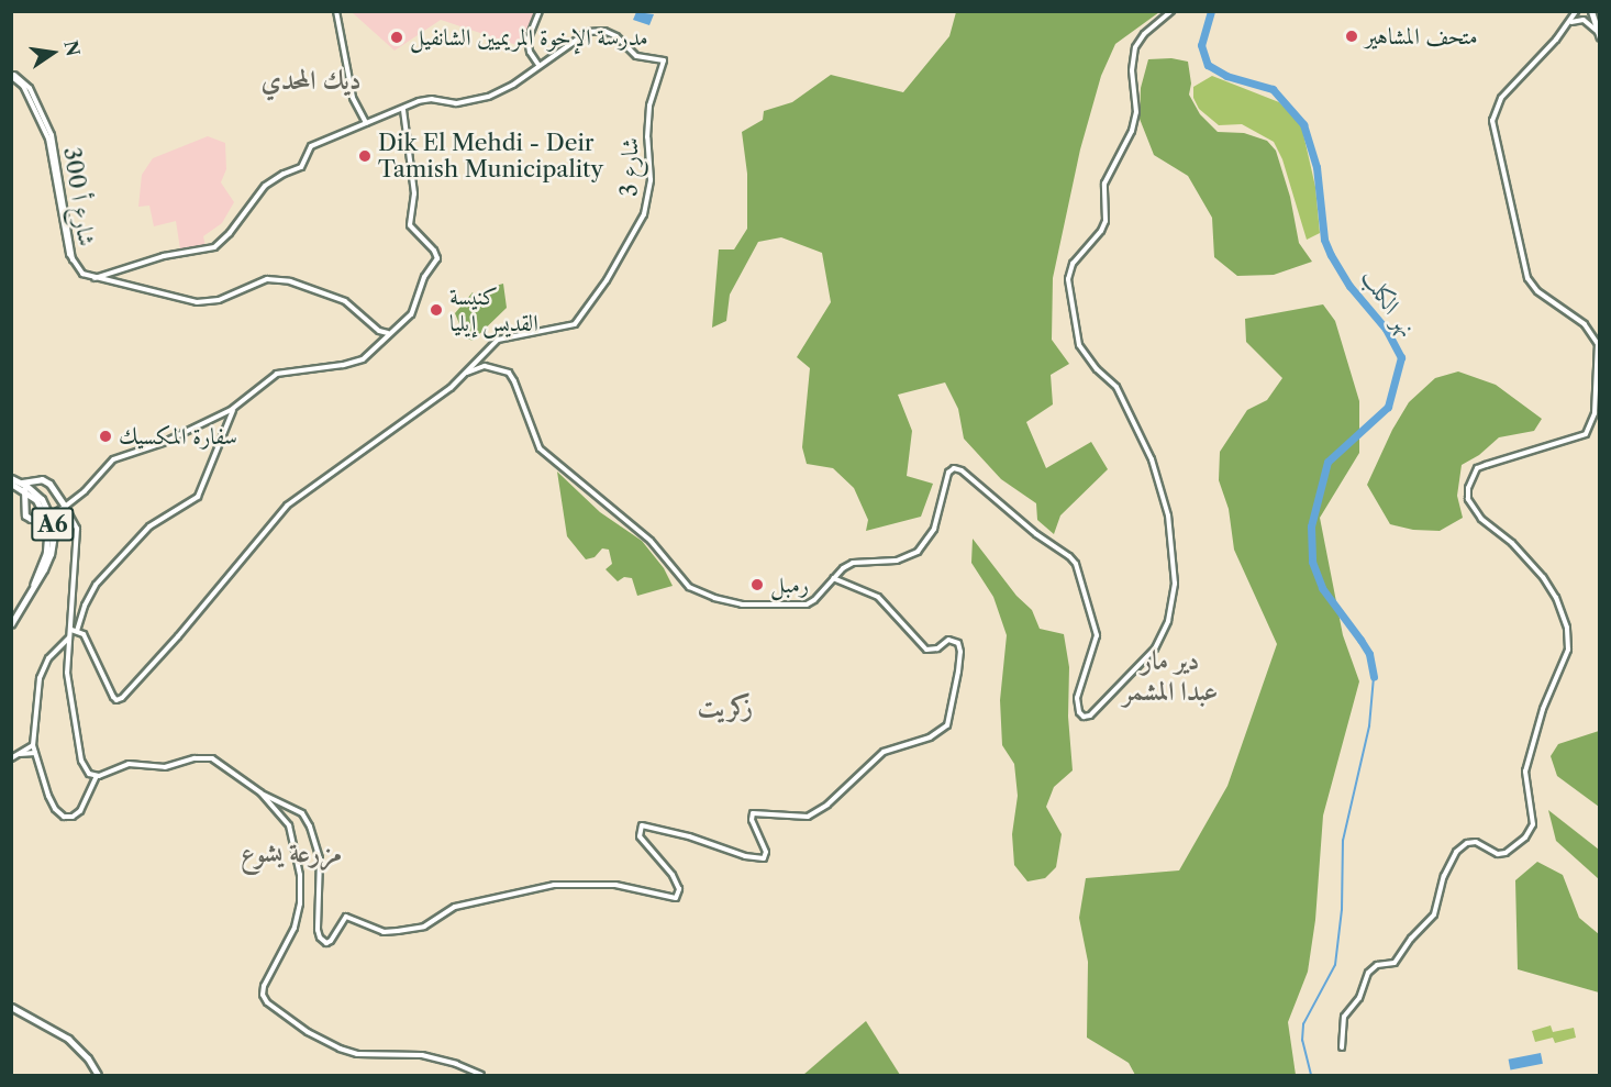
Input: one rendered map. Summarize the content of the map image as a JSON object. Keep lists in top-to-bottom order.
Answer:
{
  "streets": {
    "highway": ["A6"],
    "street": ["شارع 3", "شارع أ 300"]
  },
  "districts": [
    "ديك المحدي",
    "دير مار عبدا المشمر",
    "زكريت",
    "مزرعة يشوع"
  ],
  "water": ["نهر الكلب"],
  "places": [
    "متحف المشاهير",
    "مدرسة الإخوة المريميين الشانفيل",
    "Dik El Mehdi - Deir Tamish Municipality",
    "كنيسة القديس إيليا",
    "سفارة المكسيك",
    "رمبل"
  ],
  "north": "right"
}
